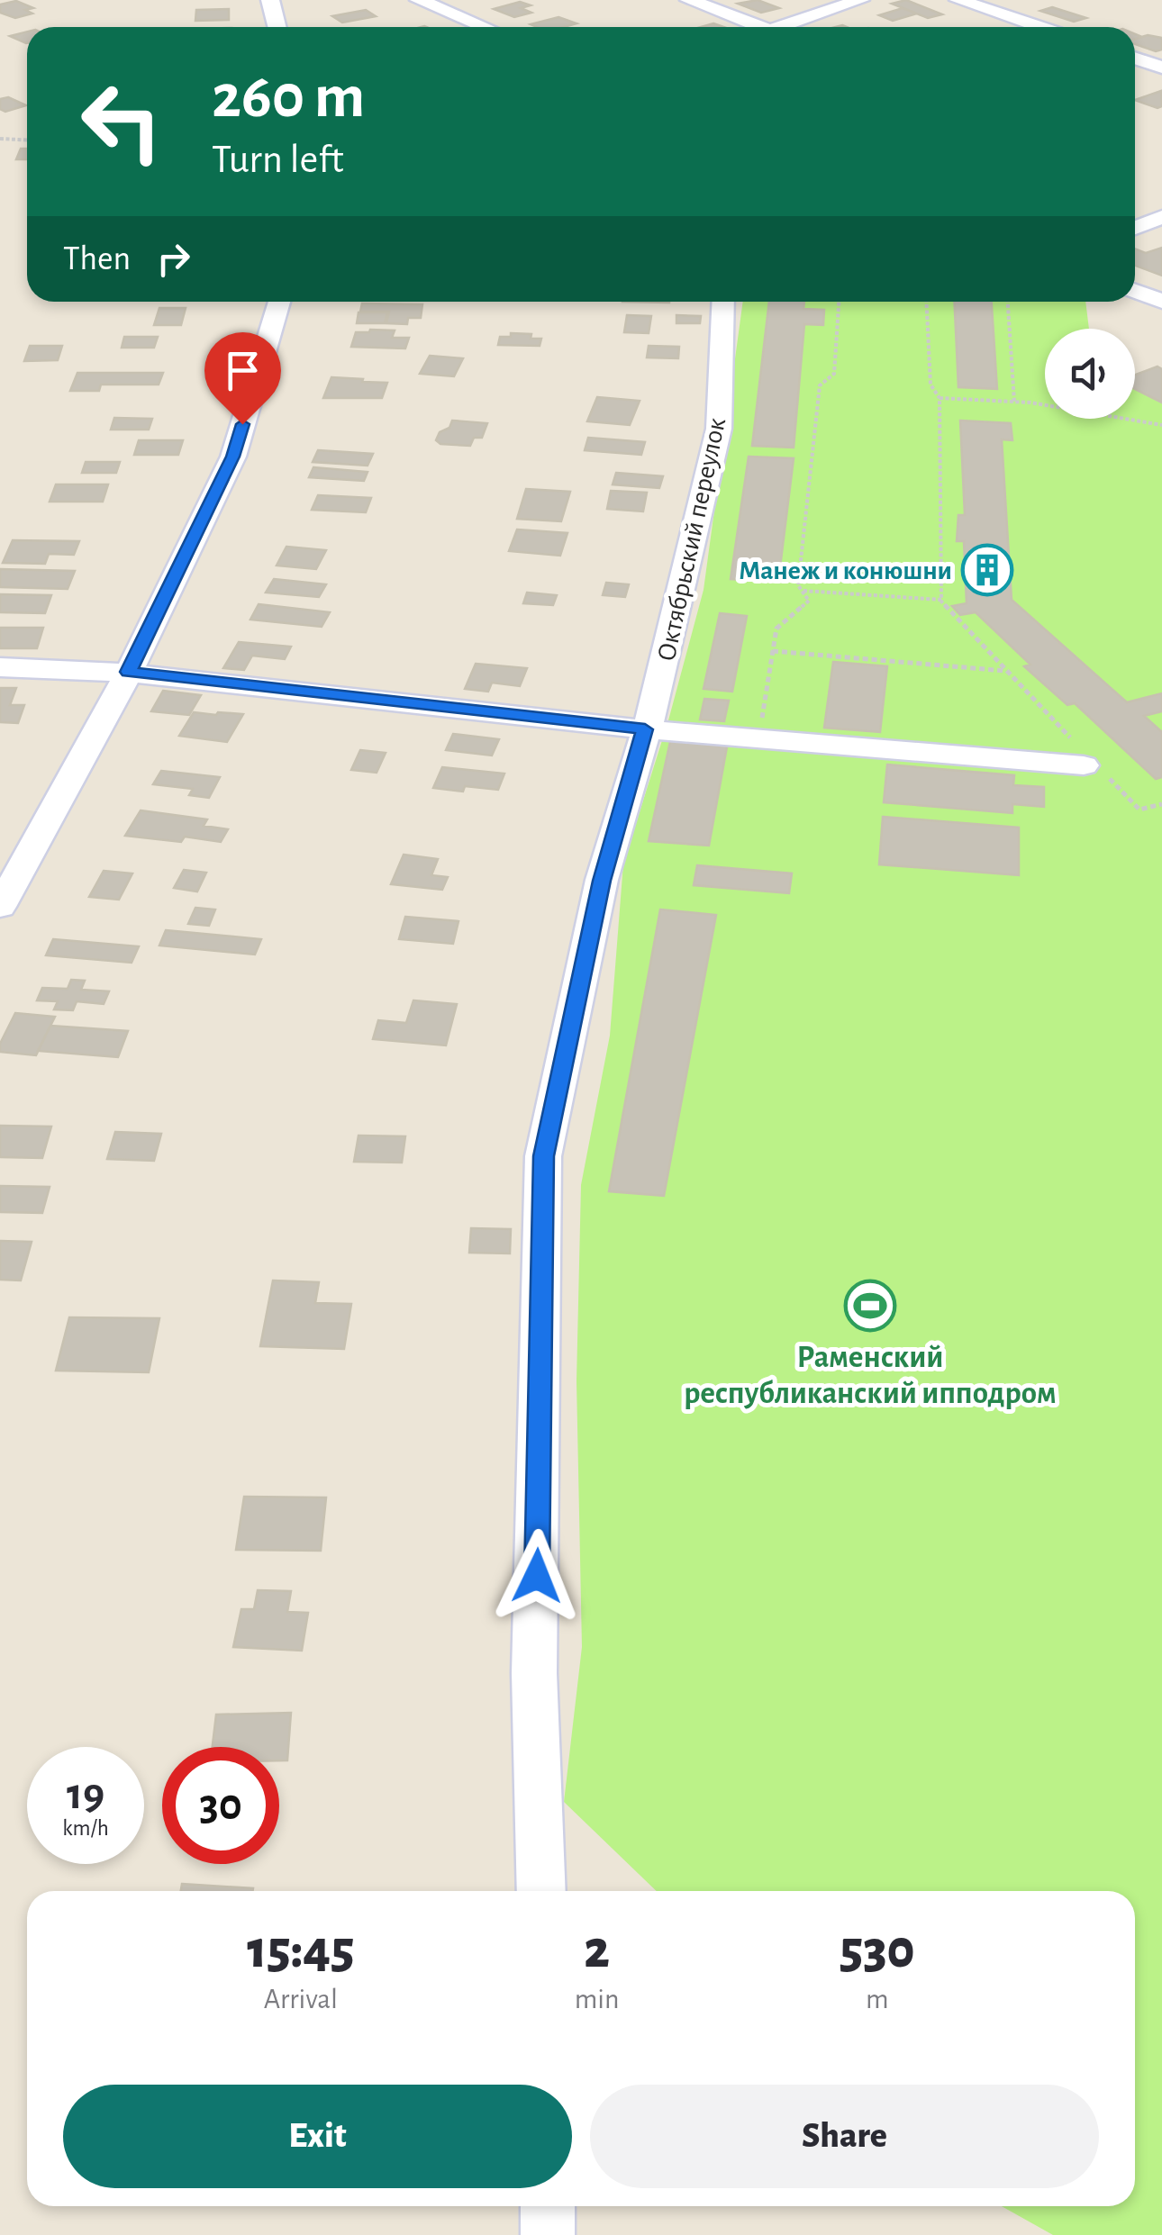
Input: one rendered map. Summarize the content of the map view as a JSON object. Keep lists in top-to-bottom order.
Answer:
{
  "streets": {
    "street": ["Октябрьский переулок"]
  },
  "places": {
    "building": ["Манеж и конюшни"],
    "sports": ["Раменский республиканский ипподром"]
  },
  "page": {
    "turn": ["260 m", "Turn left"],
    "then": "Then",
    "speed": "19 km/h",
    "limit": "30",
    "eta": [
      "15:45",
      "Arrival",
      "2",
      "min",
      "530",
      "m"
    ],
    "buttons": ["Exit", "Share"]
  }
}
